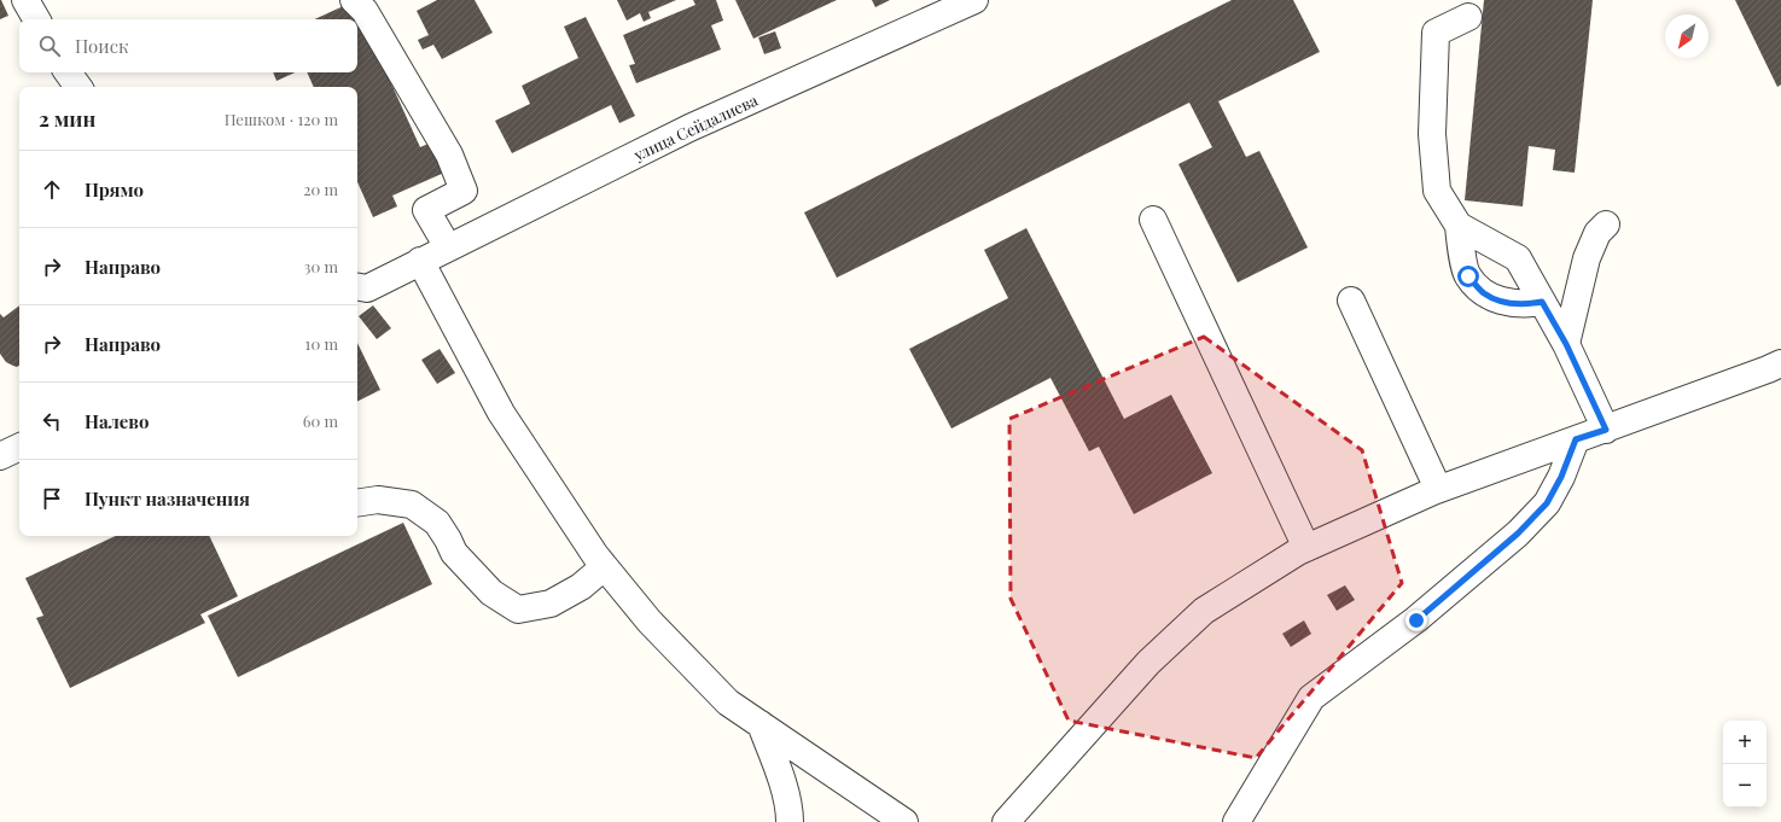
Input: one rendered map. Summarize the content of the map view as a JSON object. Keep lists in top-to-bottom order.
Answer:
{
  "streets": {
    "street": ["улица Сейдалиева"]
  },
  "north": "bottom left",
  "page": {
    "search": "Поиск",
    "heading": ["2 мин", "Пешком · 120 m"],
    "list": [
      ["Прямо", "20 m"],
      ["Направо", "30 m"],
      ["Направо", "10 m"],
      ["Налево", "60 m"],
      "Пункт назначения"
    ],
    "map_buttons": ["+", "−"]
  }
}
